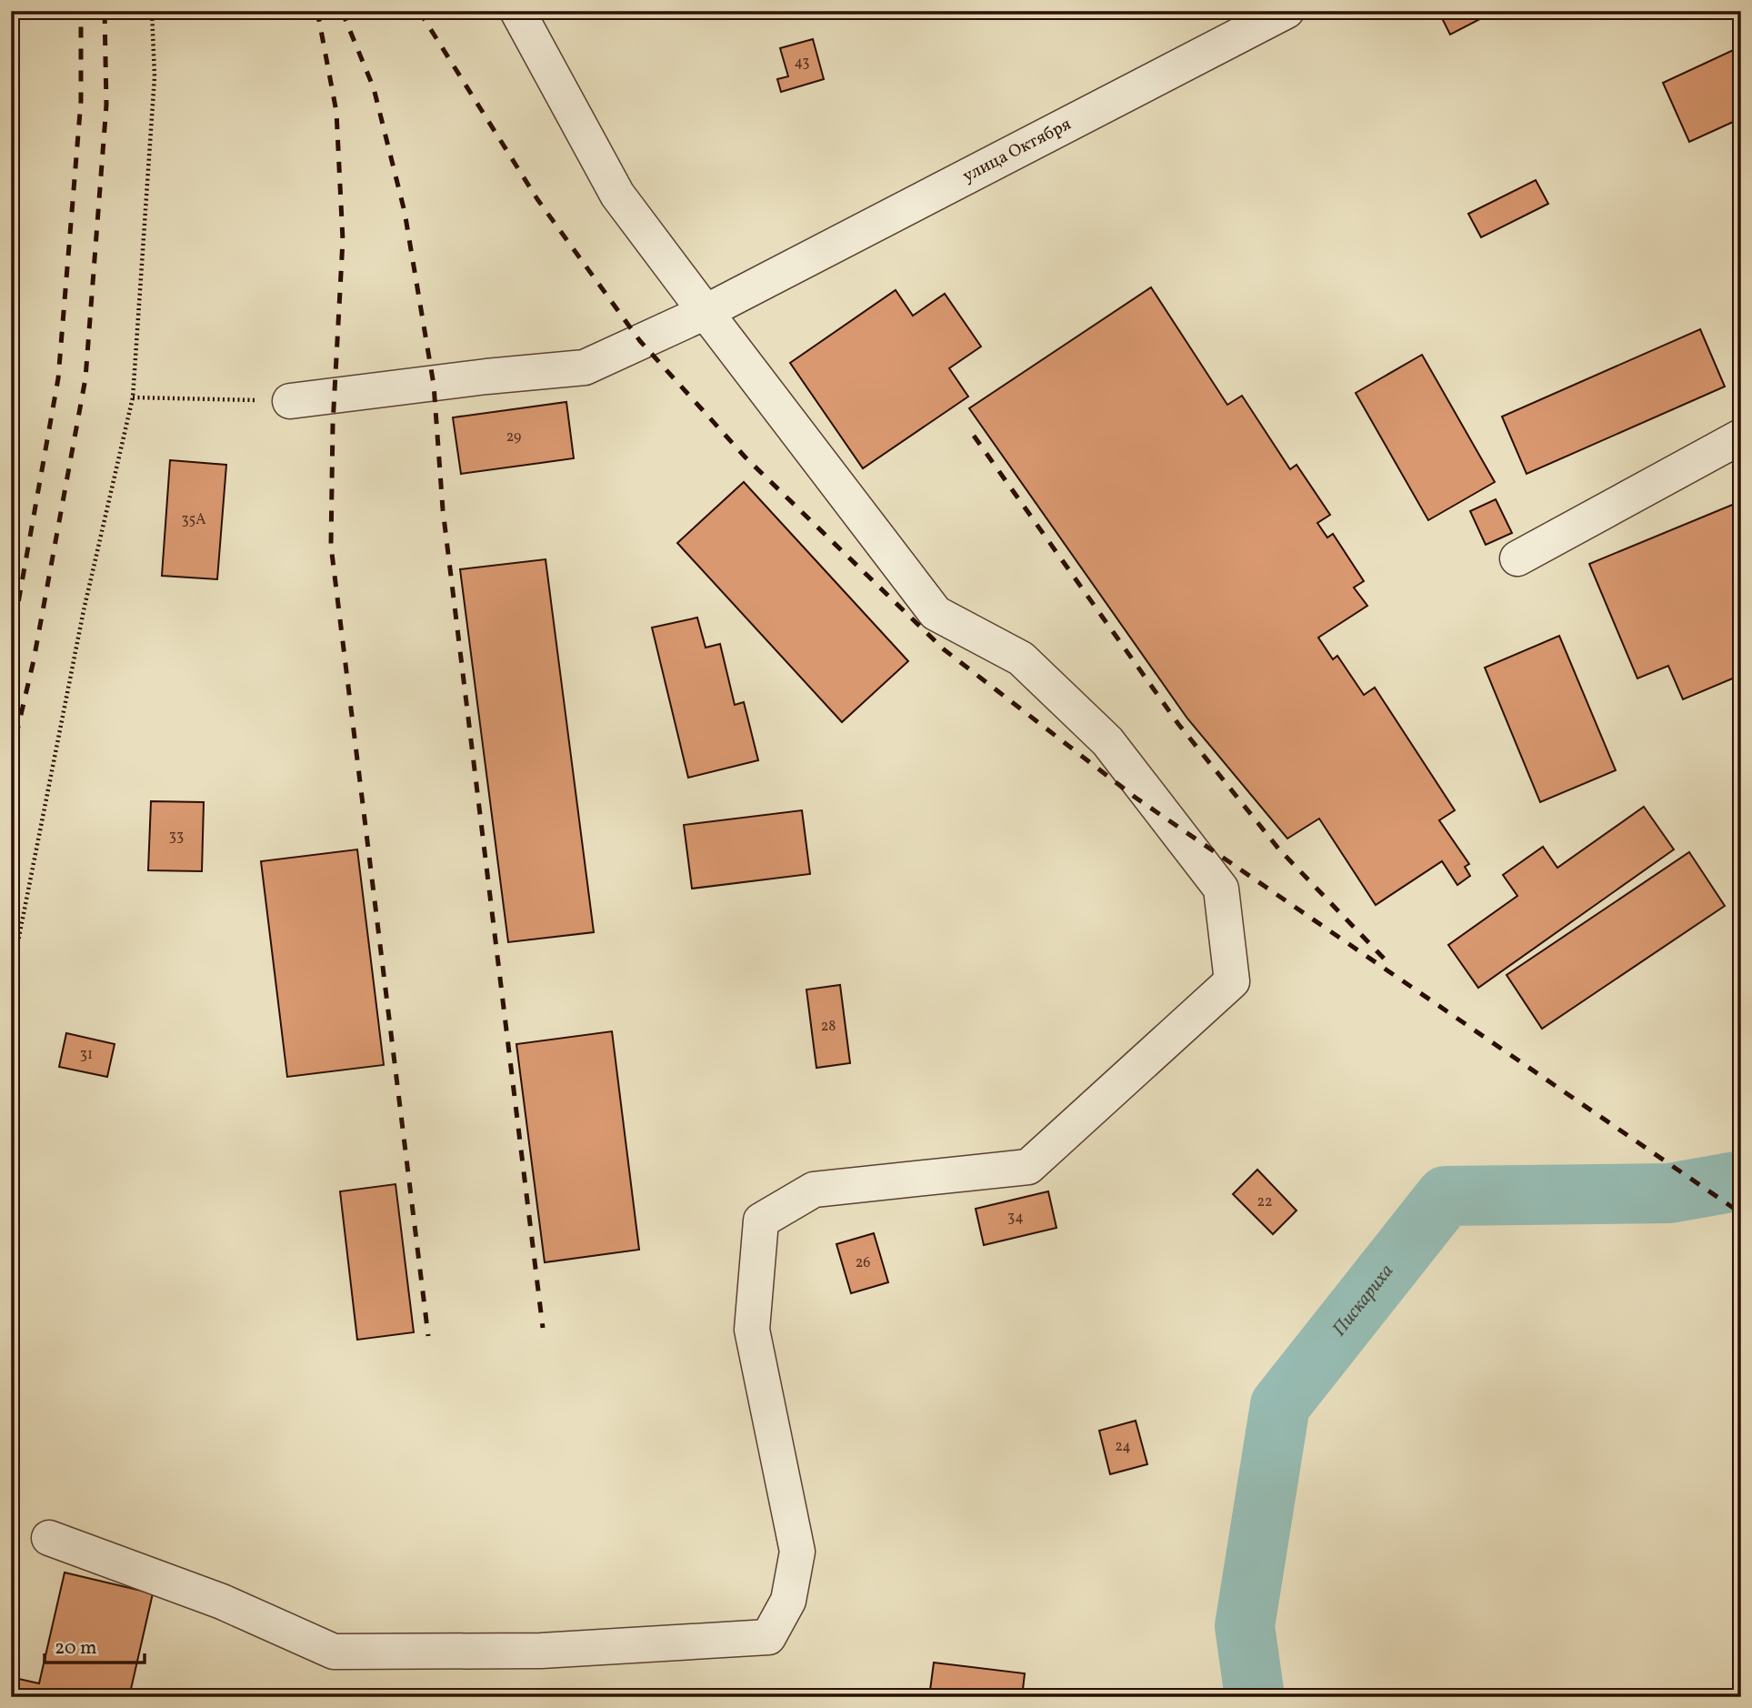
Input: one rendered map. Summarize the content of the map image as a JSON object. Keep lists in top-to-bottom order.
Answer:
{
  "streets": {
    "street": ["улица Октября"]
  },
  "water": ["Пискариха"],
  "house_numbers": [
    "43",
    "29",
    "35А",
    "33",
    "28",
    "31",
    "22",
    "34",
    "26",
    "24"
  ],
  "scale_bar": "20 m"
}
